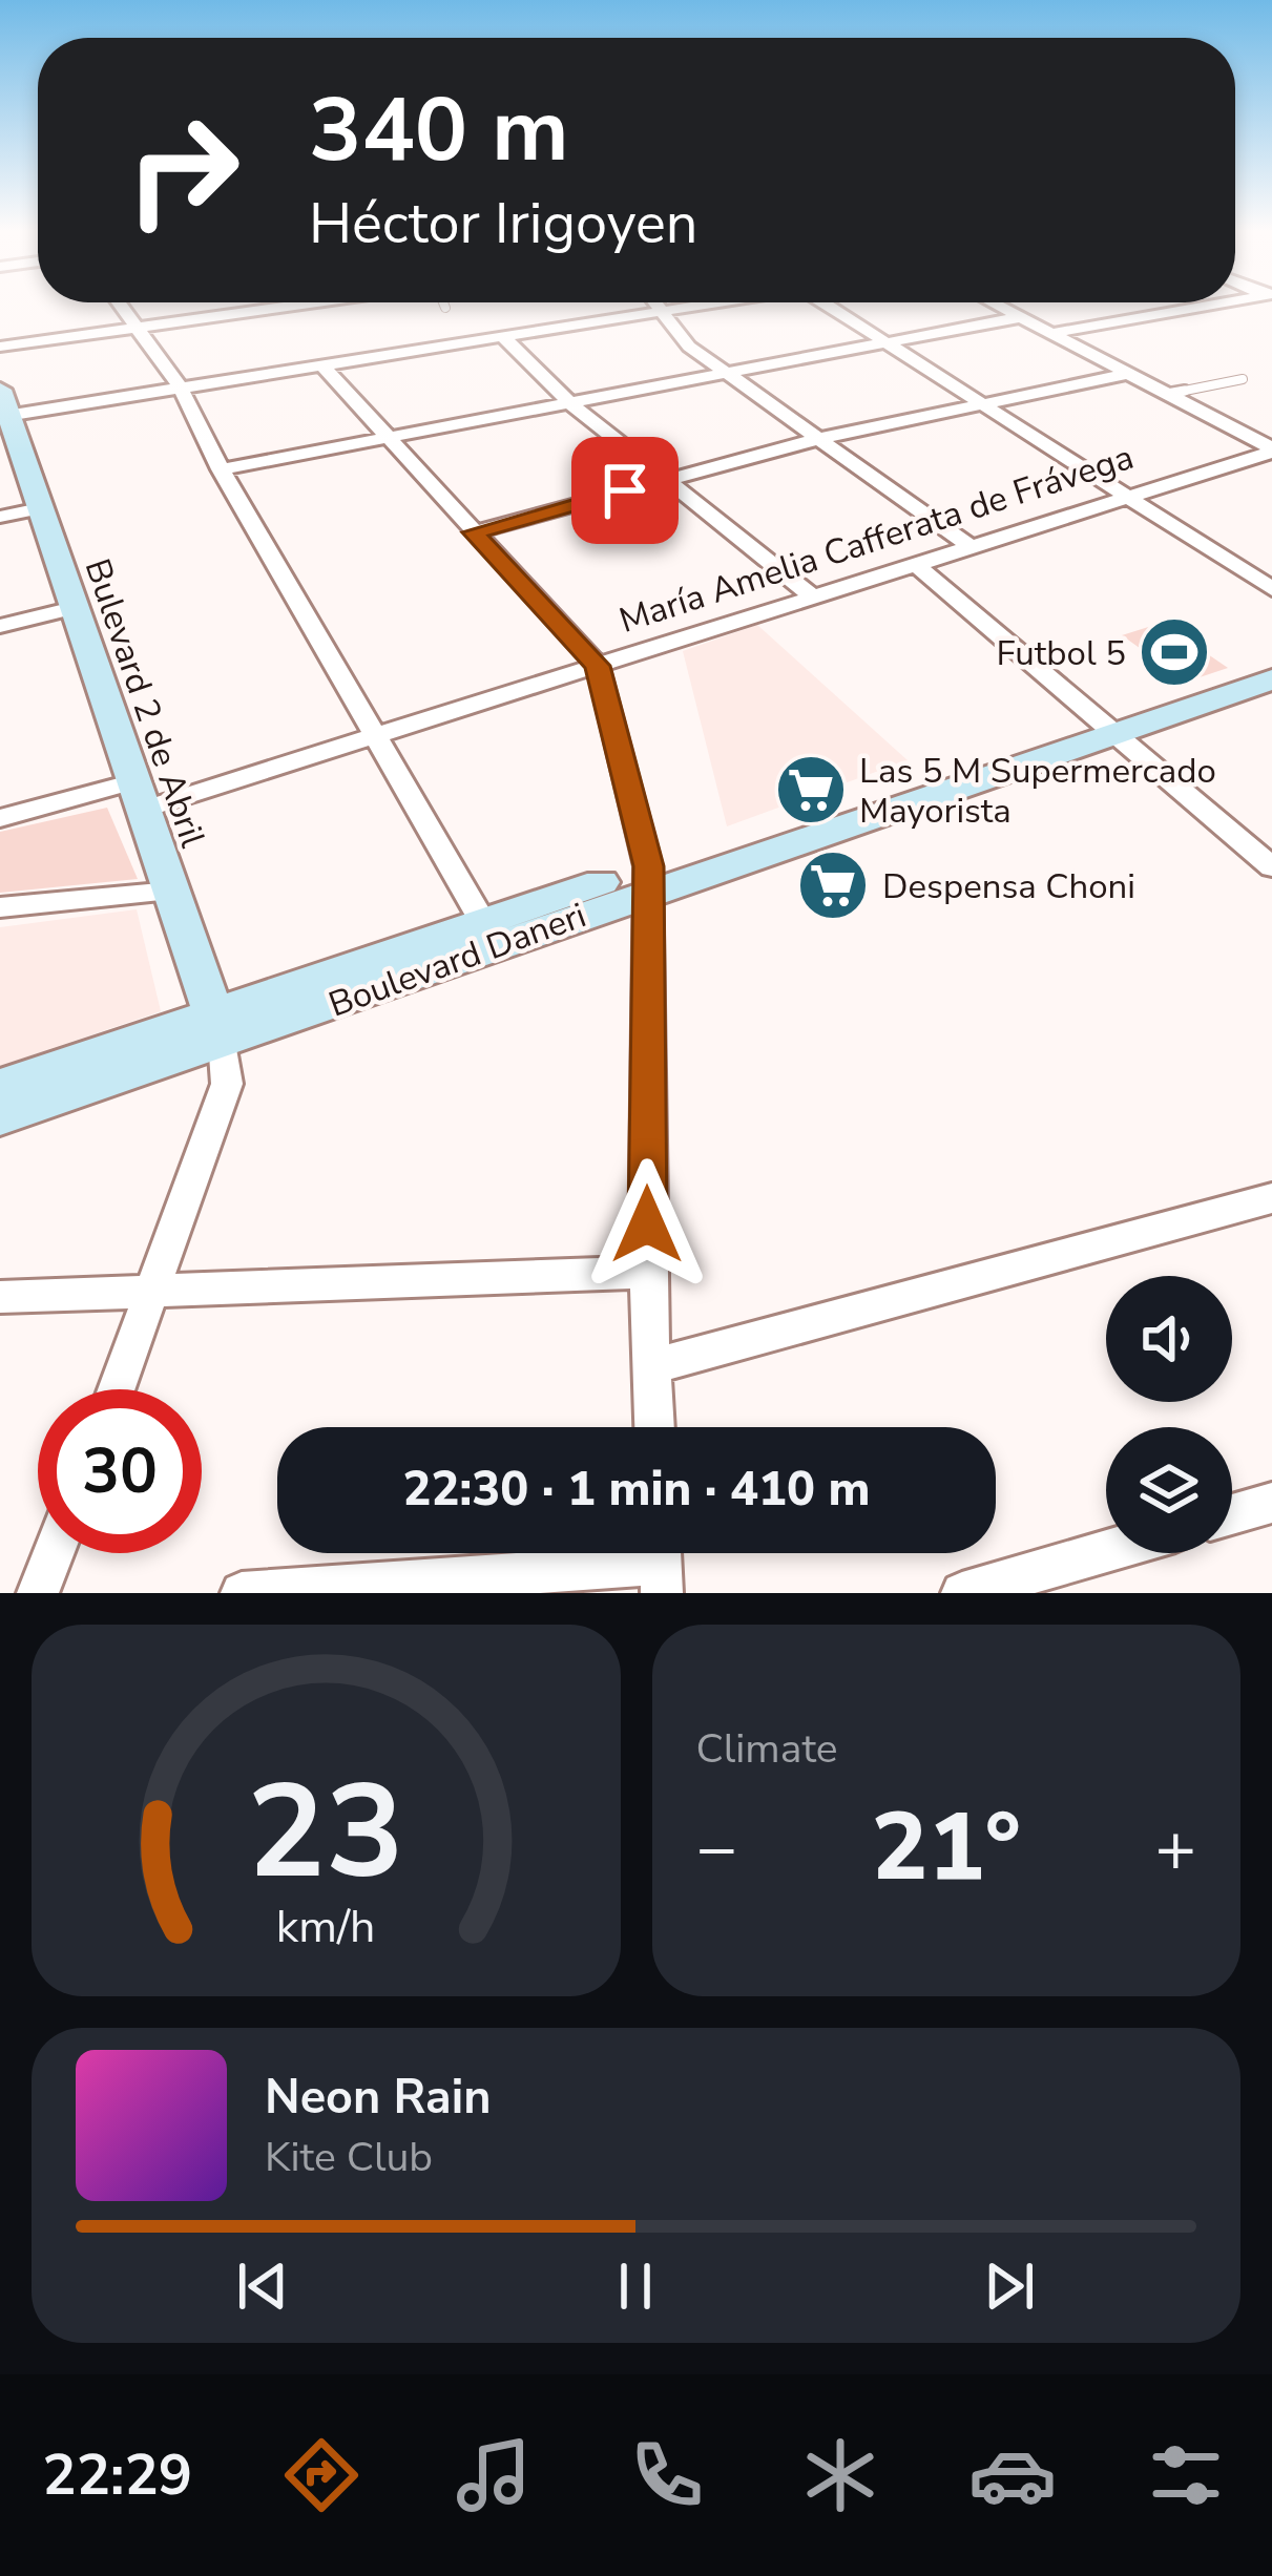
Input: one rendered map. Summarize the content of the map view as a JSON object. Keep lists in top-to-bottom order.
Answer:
{
  "streets": {
    "main road": ["Bulevard 2 de Abril", "Boulevard Daneri"],
    "street": ["María Amelia Cafferata de Frávega"]
  },
  "crossings": [
    ["María Amelia Cafferata de Frávega", "Bulevard 2 de Abril"],
    ["Bulevard 2 de Abril", "Boulevard Daneri"]
  ],
  "places": {
    "sports": ["Futbol 5"],
    "supermarket": ["Las 5 M Supermercado Mayorista", "Despensa Choni"]
  },
  "page": {
    "turn": ["340 m", "Héctor Irigoyen"],
    "limit": "30",
    "trip": "22:30 · 1 min · 410 m",
    "tile": "Climate",
    "heat": ["−", "21°", "+"],
    "song": ["Neon Rain", "Kite Club"],
    "tabs": "22:29",
    "gauge": ["23", "km/h"]
  }
}
